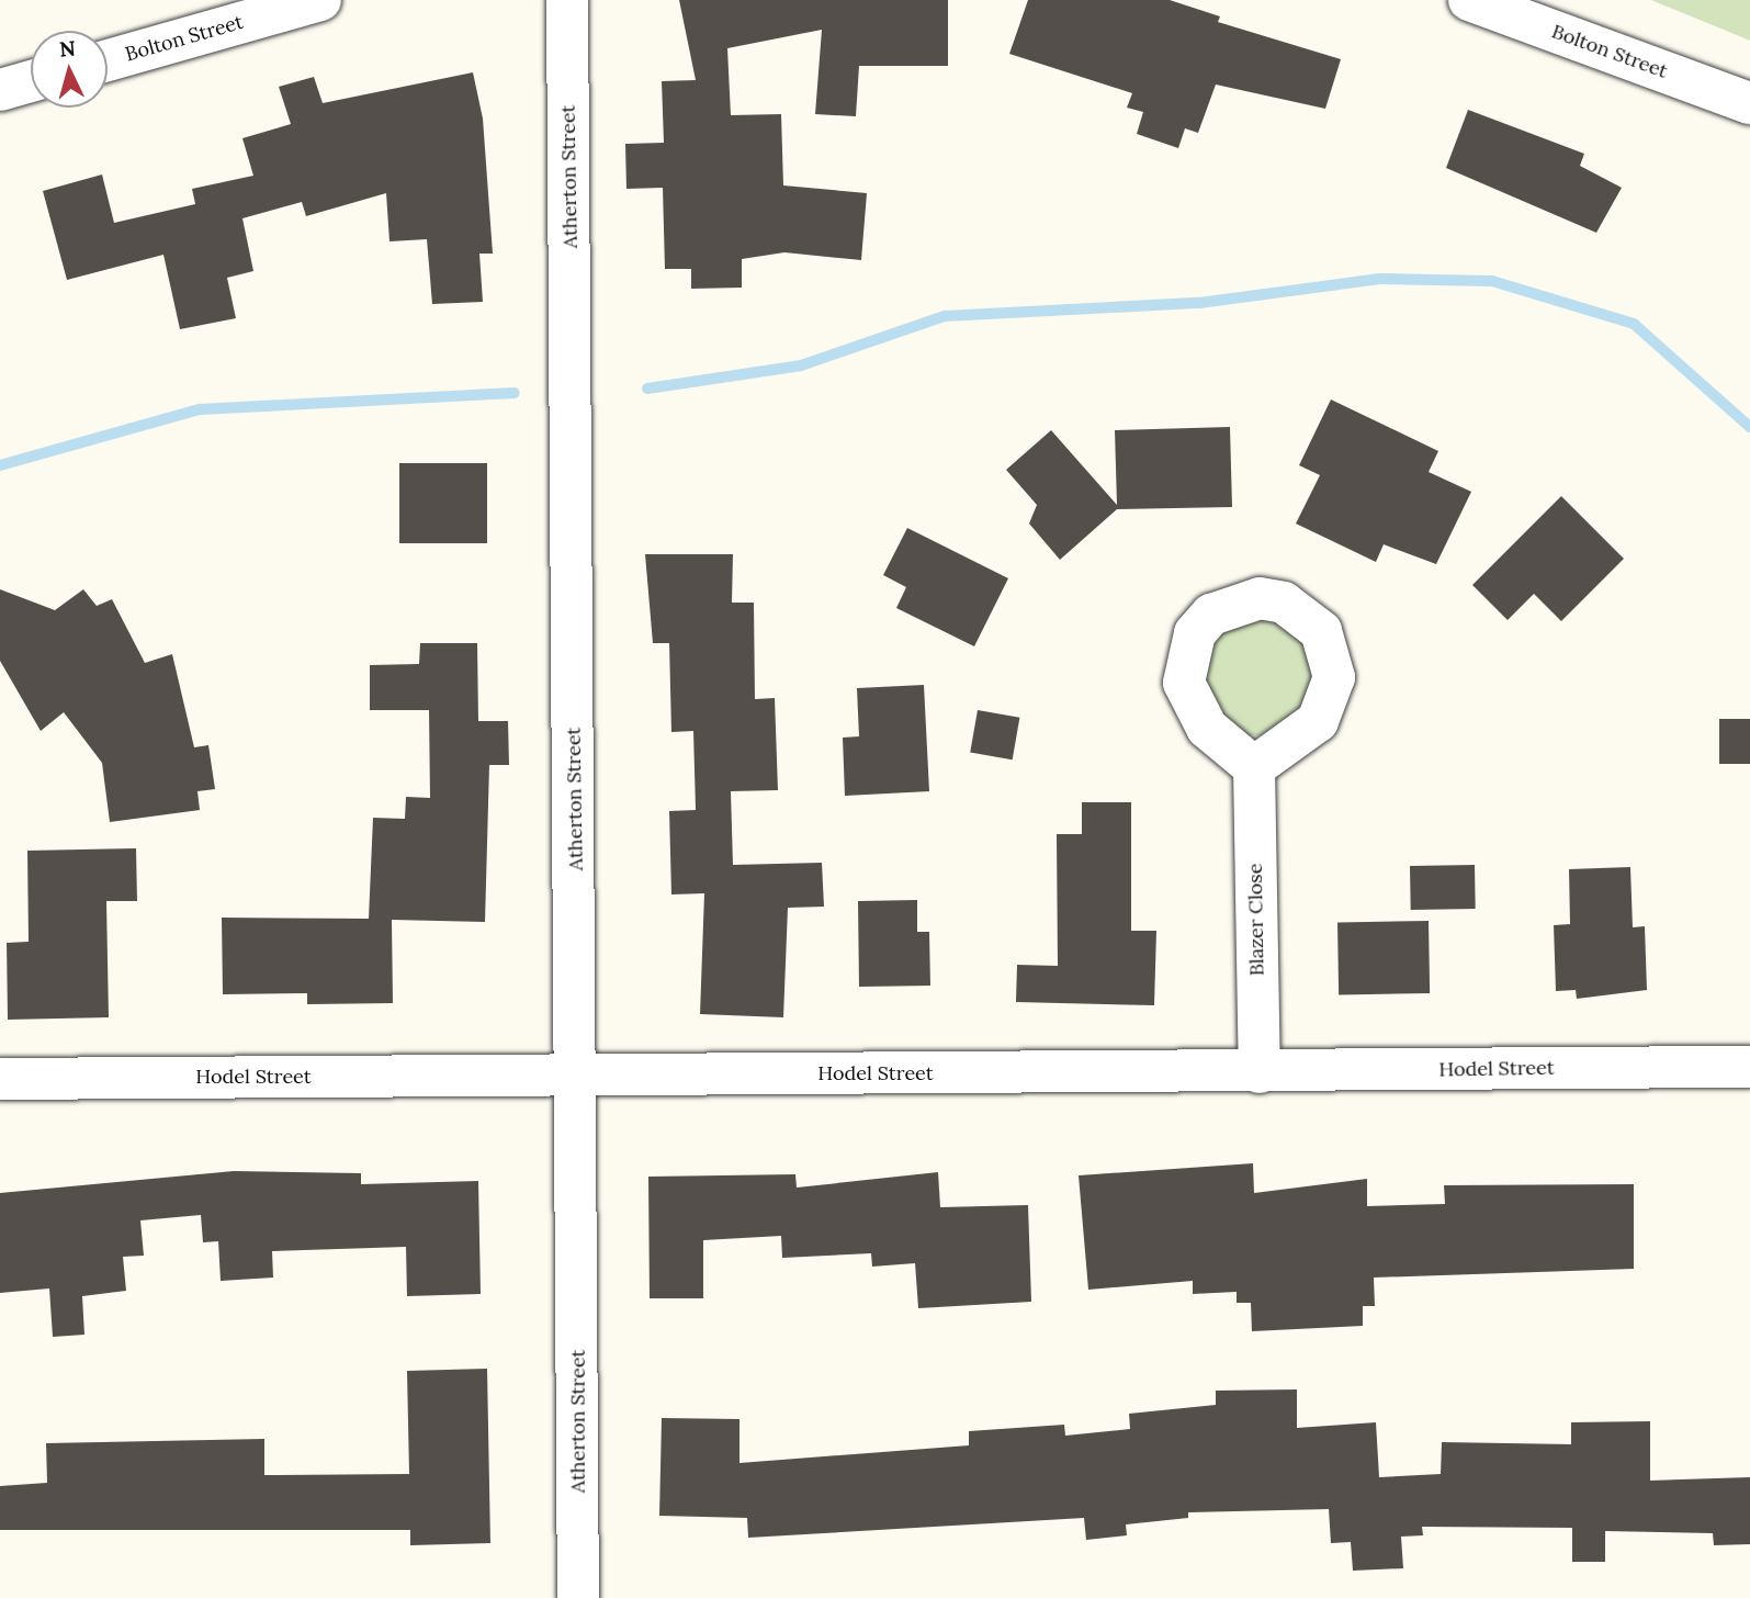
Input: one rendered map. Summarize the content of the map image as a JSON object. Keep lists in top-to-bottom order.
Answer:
{
  "streets": {
    "street": [
      "Bolton Street",
      "Atherton Street",
      "Blazer Close",
      "Hodel Street"
    ]
  },
  "crossings": [
    ["Atherton Street", "Hodel Street"],
    ["Blazer Close", "Hodel Street"]
  ],
  "north": "top"
}
